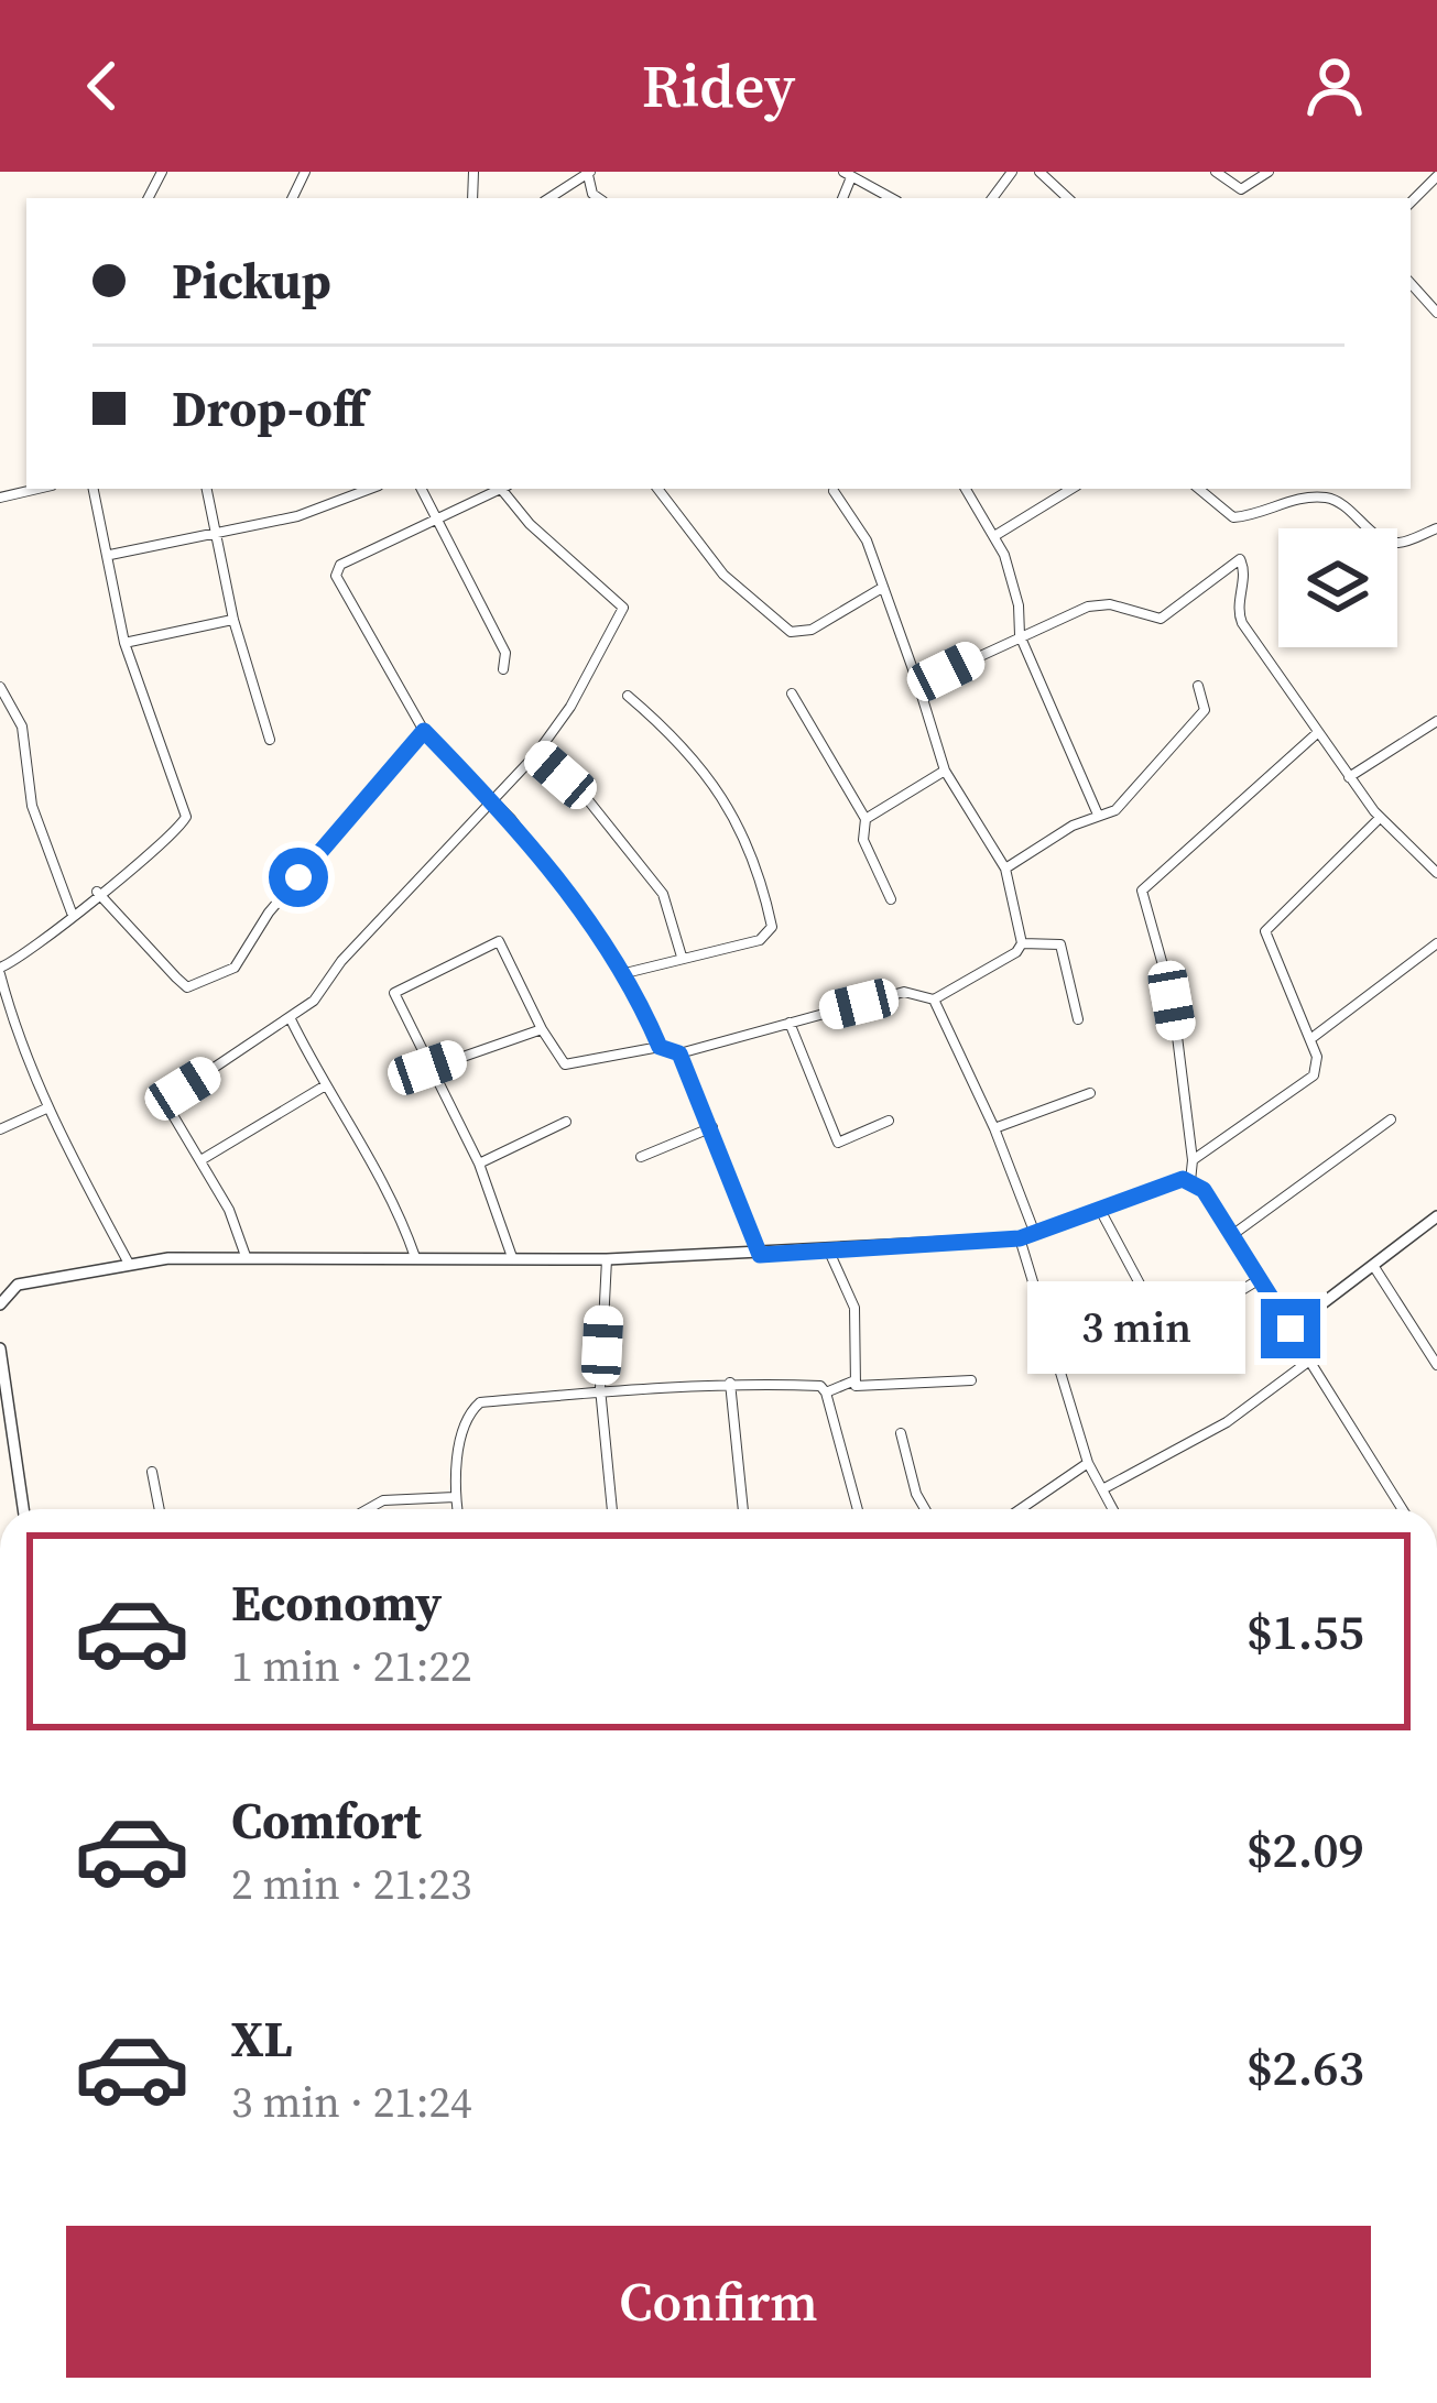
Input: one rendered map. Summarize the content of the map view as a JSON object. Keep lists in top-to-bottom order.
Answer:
{
  "page": {
    "header": "Ridey",
    "banner": ["Pickup", "Drop-off"],
    "bubble": "3 min",
    "list": [
      {
        "name": "Economy",
        "note": "1 min · 21:22",
        "value": "$1.55"
      },
      {
        "name": "Comfort",
        "note": "2 min · 21:23",
        "value": "$2.09"
      },
      {
        "name": "XL",
        "note": "3 min · 21:24",
        "value": "$2.63"
      }
    ],
    "buttons": "Confirm"
  }
}
